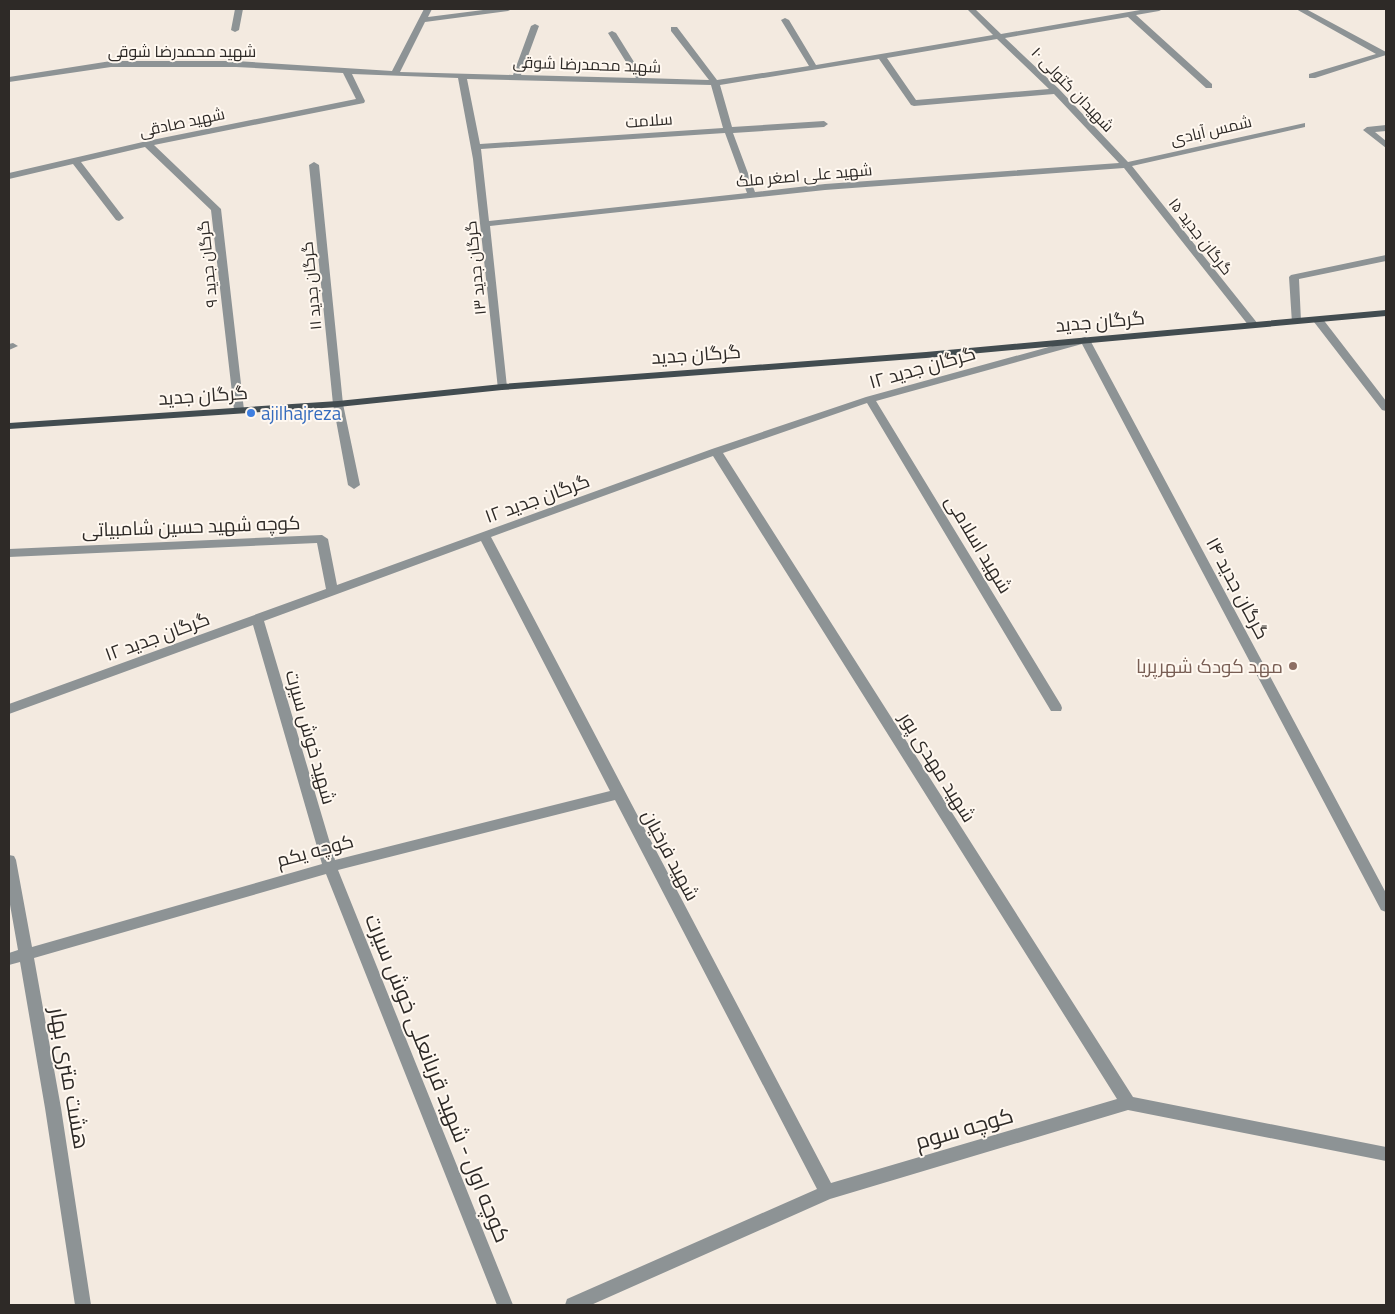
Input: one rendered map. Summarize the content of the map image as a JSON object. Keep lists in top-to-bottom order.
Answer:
{
  "streets": {
    "main road": ["گرگان جدید"],
    "street": [
      "شهید محمدرضا شوقی",
      "۱۰ شهیدان کتولی",
      "سلامت",
      "شهید صادقی",
      "شمس آبادی",
      "شهید علی اصغر ملک",
      "۱۵ گرگان جدید",
      "گرگان جدید ۹",
      "گرگان جدید ۱۳",
      "گرگان جدید ۱۱",
      "گرگان جدید ۱۲",
      "کوچه شهید حسین شامبیاتی",
      "شهید اسلامی",
      "گرگان جدید ۱۴",
      "شهید خوش سیرت",
      "شهید مهدی پور",
      "کوچه یکم",
      "شهید فرخیان",
      "هشت متری بهار",
      "کوچه اول - شهید قربانعلی خوش سیرت",
      "کوچه سوم"
    ]
  },
  "crossings": [
    ["شهید محمدرضا شوقی", "۱۰ شهیدان کتولی"],
    ["شهید محمدرضا شوقی", "شهید صادقی"],
    ["شهید محمدرضا شوقی", "گرگان جدید ۱۳"],
    ["۱۰ شهیدان کتولی", "شمس آبادی"],
    ["۱۰ شهیدان کتولی", "شهید علی اصغر ملک"],
    ["۱۰ شهیدان کتولی", "۱۵ گرگان جدید"],
    ["سلامت", "گرگان جدید ۱۳"],
    ["شهید صادقی", "گرگان جدید ۹"],
    ["شمس آبادی", "شهید علی اصغر ملک"],
    ["شمس آبادی", "۱۵ گرگان جدید"],
    ["شهید علی اصغر ملک", "۱۵ گرگان جدید"],
    ["شهید علی اصغر ملک", "گرگان جدید ۱۳"],
    ["۱۵ گرگان جدید", "گرگان جدید"],
    ["گرگان جدید ۹", "گرگان جدید"],
    ["گرگان جدید ۱۳", "گرگان جدید"],
    ["گرگان جدید ۱۱", "گرگان جدید"],
    ["گرگان جدید", "گرگان جدید ۱۲"],
    ["گرگان جدید", "گرگان جدید ۱۴"],
    ["گرگان جدید ۱۲", "کوچه شهید حسین شامبیاتی"],
    ["گرگان جدید ۱۲", "شهید اسلامی"],
    ["گرگان جدید ۱۲", "گرگان جدید ۱۴"],
    ["گرگان جدید ۱۲", "شهید خوش سیرت"],
    ["گرگان جدید ۱۲", "شهید مهدی پور"],
    ["گرگان جدید ۱۲", "شهید فرخیان"],
    ["شهید خوش سیرت", "کوچه یکم"],
    ["شهید خوش سیرت", "کوچه اول - شهید قربانعلی خوش سیرت"],
    ["شهید مهدی پور", "کوچه سوم"],
    ["کوچه یکم", "شهید فرخیان"],
    ["کوچه یکم", "هشت متری بهار"],
    ["کوچه یکم", "کوچه اول - شهید قربانعلی خوش سیرت"],
    ["شهید فرخیان", "کوچه سوم"]
  ],
  "places": ["ajilhajreza", "مهد کودک شهرپریا"]
}
